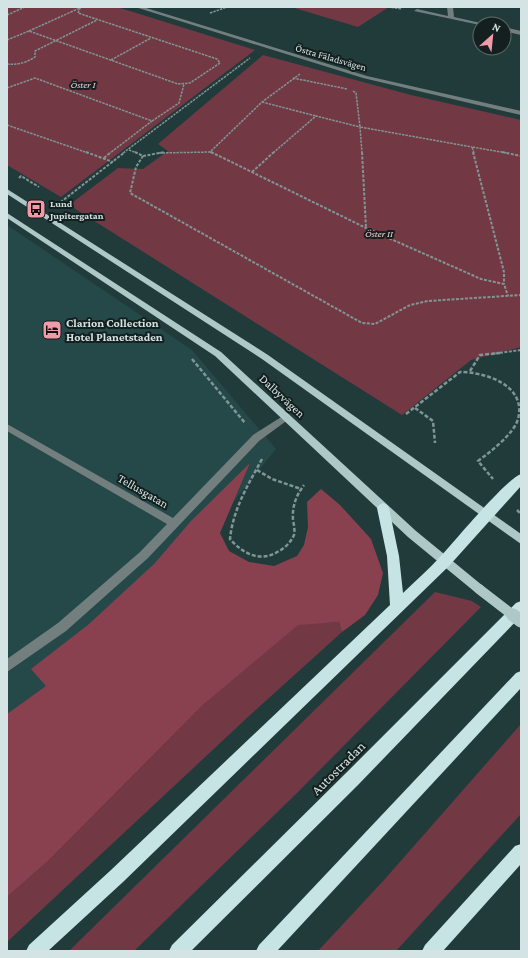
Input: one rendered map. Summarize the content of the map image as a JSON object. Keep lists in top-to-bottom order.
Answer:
{
  "streets": {
    "highway": ["Autostradan"],
    "main road": ["Dalbyvägen"],
    "street": ["Östra Fäladsvägen", "Tellusgatan"]
  },
  "crossings": [
    ["Dalbyvägen", "Tellusgatan"]
  ],
  "parks": ["Öster I", "Öster II"],
  "places": {
    "bus stop": ["Lund Jupitergatan"],
    "hotel": ["Clarion Collection Hotel Planetstaden"]
  },
  "north": "top right"
}
